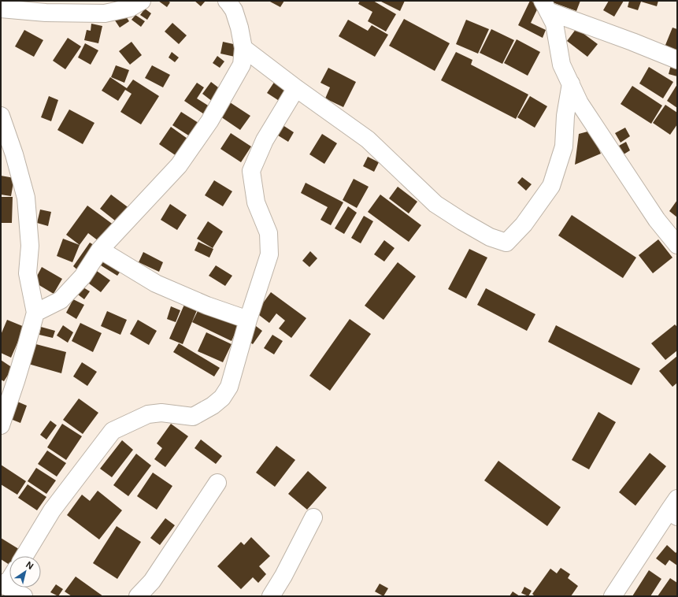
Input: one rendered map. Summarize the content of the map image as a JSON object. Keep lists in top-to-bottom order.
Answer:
{
  "north": "top right"
}
